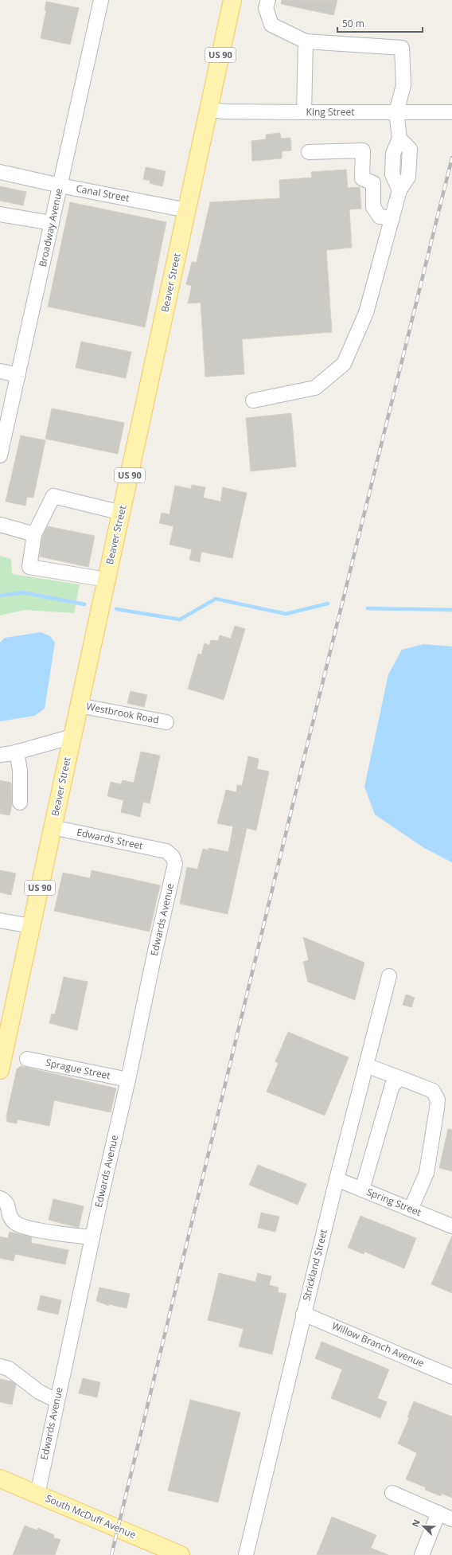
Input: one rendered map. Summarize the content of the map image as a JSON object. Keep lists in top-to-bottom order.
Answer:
{
  "streets": {
    "main road": ["US 90", "Beaver Street", "South McDuff Avenue"],
    "street": [
      "King Street",
      "Canal Street",
      "Broadway Avenue",
      "Westbrook Road",
      "Edwards Street",
      "Edwards Avenue",
      "Sprague Street",
      "Spring Street",
      "Strickland Street",
      "Willow Branch Avenue"
    ]
  },
  "crossings": [
    ["King Street", "Beaver Street"],
    ["Canal Street", "Broadway Avenue"],
    ["Canal Street", "Beaver Street"],
    ["Beaver Street", "Westbrook Road"],
    ["Beaver Street", "Edwards Street"],
    ["Edwards Street", "Edwards Avenue"],
    ["Edwards Avenue", "Sprague Street"],
    ["Edwards Avenue", "South McDuff Avenue"],
    ["Spring Street", "Strickland Street"],
    ["Strickland Street", "Willow Branch Avenue"]
  ],
  "scale_bar": "50 m",
  "north": "top left"
}
